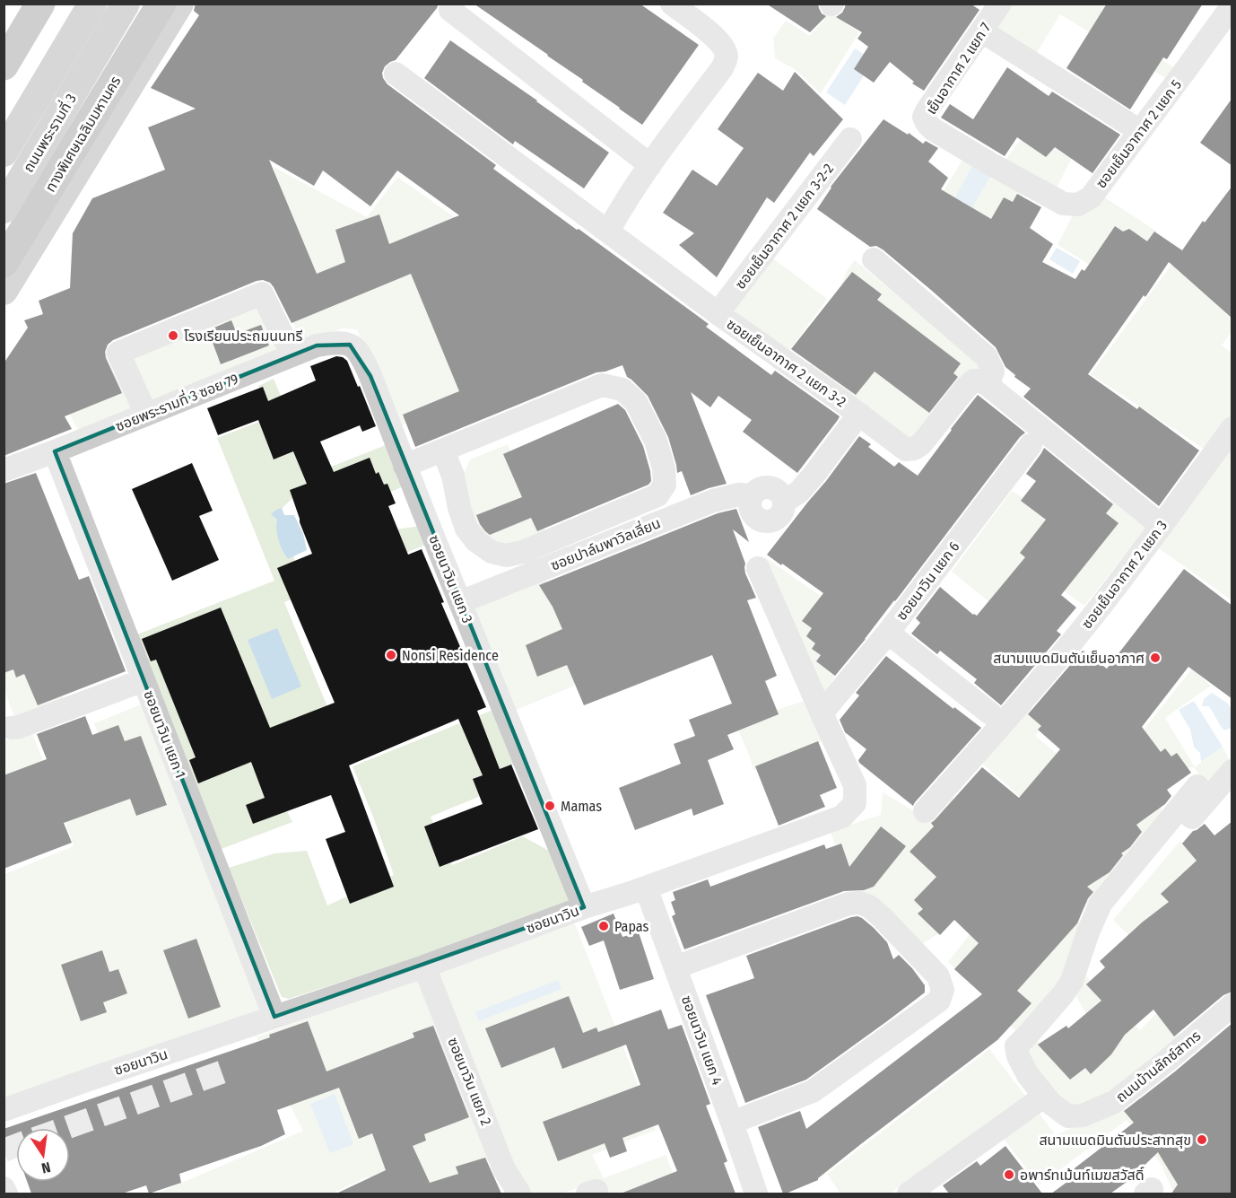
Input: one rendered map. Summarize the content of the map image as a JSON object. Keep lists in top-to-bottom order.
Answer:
{
  "streets": {
    "highway": ["ทางพิเศษเฉลิมมหานคร"],
    "main road": ["ถนนพระรามที่ 3"],
    "street": [
      "เย็นอากาศ 2 แยก 7",
      "ซอยเย็นอากาศ 2 แยก 5",
      "ซอยเย็นอากาศ 2 แยก 3-2-2",
      "ซอยเย็นอากาศ 2 แยก 3-2",
      "ซอยพระรามที่ 3 ซอย 79",
      "ซอยปาล์มพาวิลเลี่ยน",
      "ซอยเย็นอากาศ 2 แยก 3",
      "ซอยนาวิน แยก 3",
      "ซอยนาวิน แยก 6",
      "ซอยนาวิน แยก 1",
      "ซอยนาวิน",
      "ซอยนาวิน แยก 4",
      "ถนนบ้านลักซ์สาทร",
      "ซอยนาวิน แยก 2"
    ]
  },
  "crossings": [
    ["เย็นอากาศ 2 แยก 7", "ซอยเย็นอากาศ 2 แยก 5"],
    ["ซอยเย็นอากาศ 2 แยก 3-2-2", "ซอยเย็นอากาศ 2 แยก 3-2"],
    ["ซอยเย็นอากาศ 2 แยก 3-2", "ซอยปาล์มพาวิลเลี่ยน"],
    ["ซอยพระรามที่ 3 ซอย 79", "ซอยนาวิน แยก 3"],
    ["ซอยพระรามที่ 3 ซอย 79", "ซอยนาวิน แยก 1"],
    ["ซอยปาล์มพาวิลเลี่ยน", "ซอยนาวิน แยก 3"],
    ["ซอยนาวิน แยก 3", "ซอยนาวิน"],
    ["ซอยนาวิน แยก 6", "ซอยนาวิน"],
    ["ซอยนาวิน แยก 1", "ซอยนาวิน"],
    ["ซอยนาวิน", "ซอยนาวิน แยก 4"],
    ["ซอยนาวิน", "ซอยนาวิน แยก 2"]
  ],
  "places": [
    "โรงเรียนประถมนนทรี",
    "Nonsi Residence",
    "สนามแบดมินตันเย็นอากาศ",
    "Mamas",
    "Papas",
    "สนามแบดมินตันประสาทสุข",
    "อพาร์ทเม้นท์เมฆสวัสดิ์"
  ],
  "north": "bottom"
}
